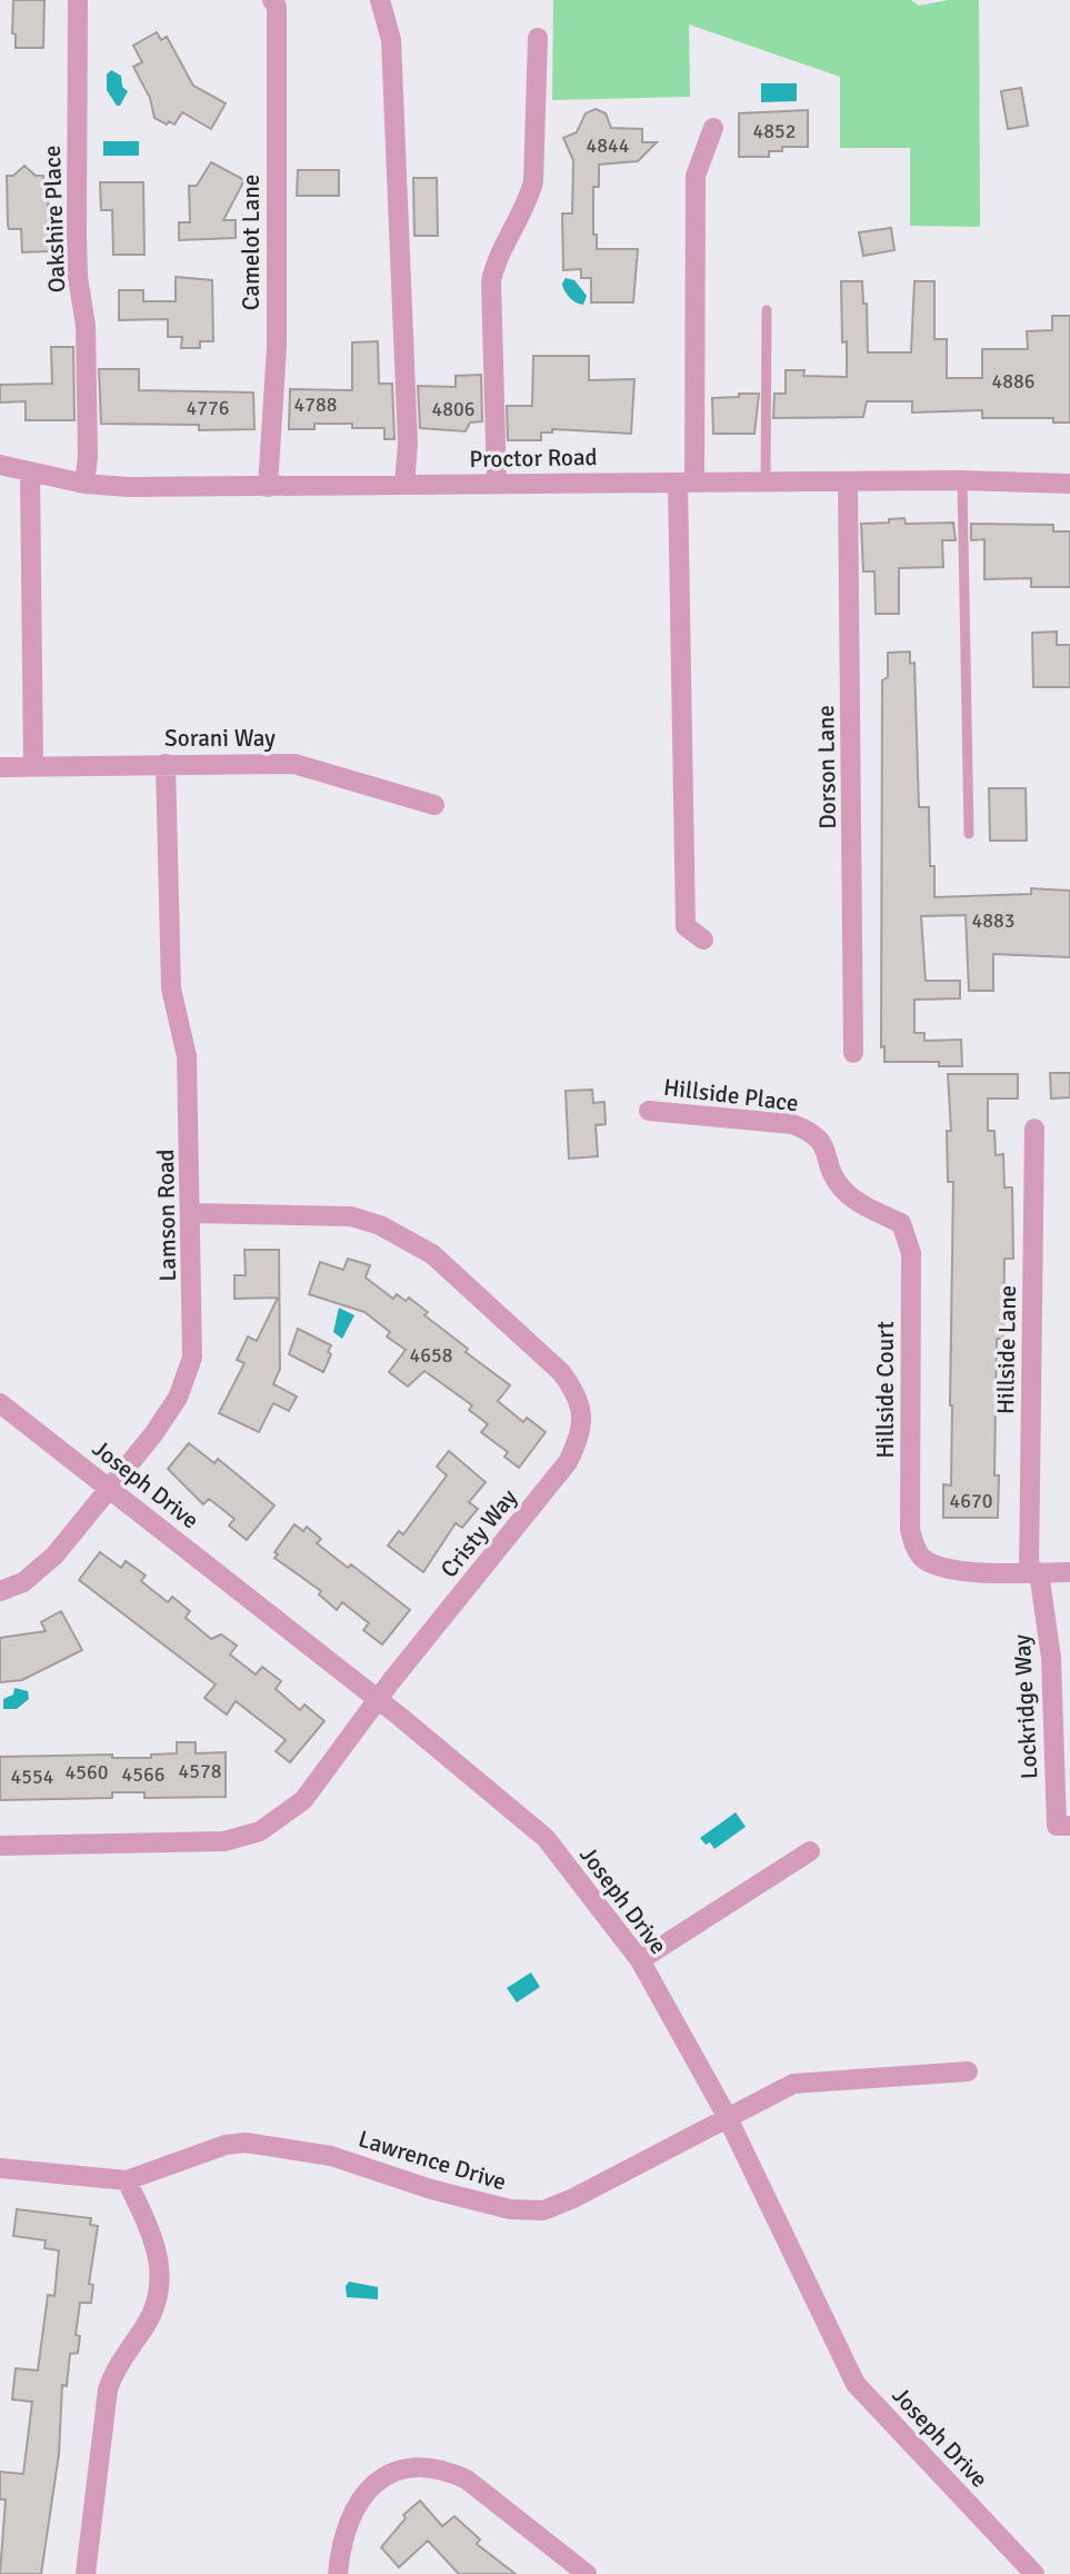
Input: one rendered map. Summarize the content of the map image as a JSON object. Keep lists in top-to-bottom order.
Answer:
{
  "streets": {
    "street": [
      "Oakshire Place",
      "Camelot Lane",
      "Proctor Road",
      "Sorani Way",
      "Dorson Lane",
      "Hillside Place",
      "Lamson Road",
      "Hillside Lane",
      "Hillside Court",
      "Joseph Drive",
      "Cristy Way",
      "Lockridge Way",
      "Lawrence Drive"
    ]
  },
  "crossings": [
    ["Oakshire Place", "Proctor Road"],
    ["Camelot Lane", "Proctor Road"],
    ["Proctor Road", "Dorson Lane"],
    ["Sorani Way", "Lamson Road"],
    ["Hillside Place", "Hillside Court"],
    ["Lamson Road", "Joseph Drive"],
    ["Lamson Road", "Cristy Way"],
    ["Hillside Lane", "Hillside Court"],
    ["Hillside Lane", "Lockridge Way"],
    ["Hillside Court", "Lockridge Way"],
    ["Joseph Drive", "Cristy Way"],
    ["Joseph Drive", "Lawrence Drive"]
  ],
  "house_numbers": [
    "4852",
    "4844",
    "4886",
    "4788",
    "4776",
    "4806",
    "4883",
    "4658",
    "4670",
    "4578",
    "4560",
    "4566",
    "4554"
  ]
}
